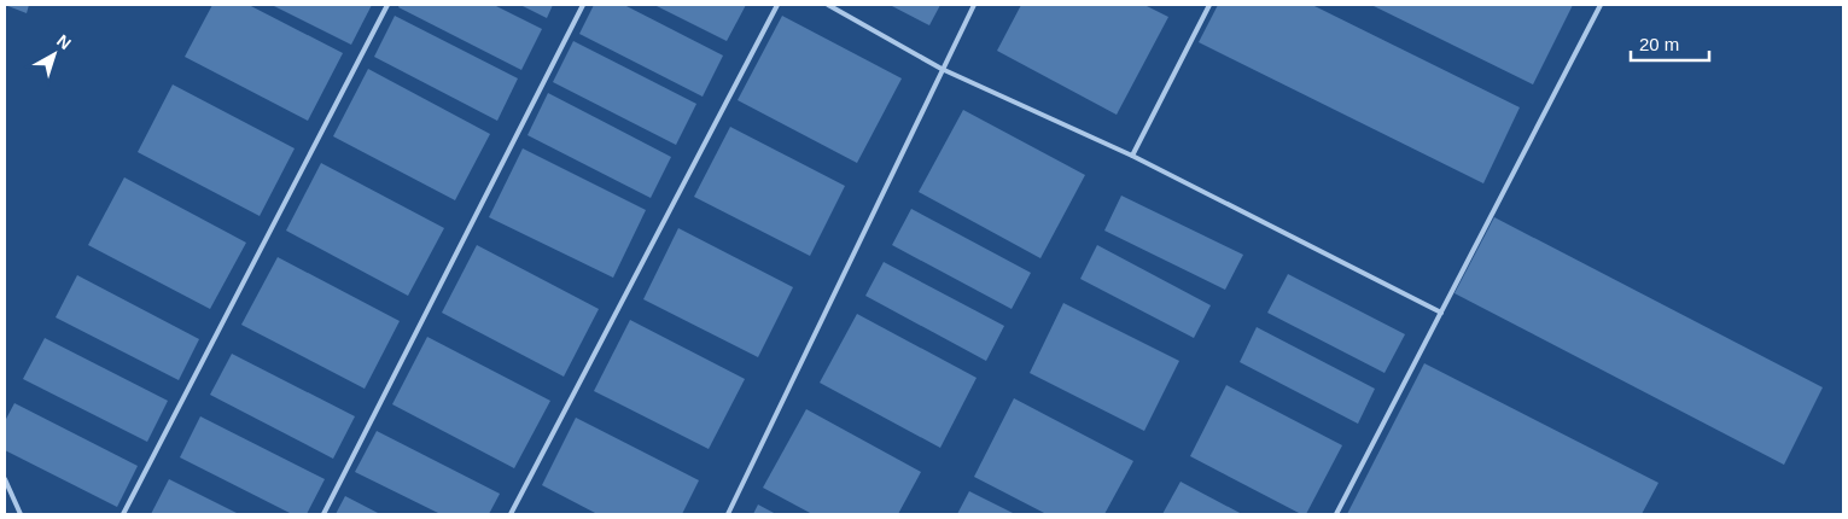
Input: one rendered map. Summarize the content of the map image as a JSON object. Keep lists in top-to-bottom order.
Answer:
{
  "scale_bar": "20 m",
  "north": "top right"
}
